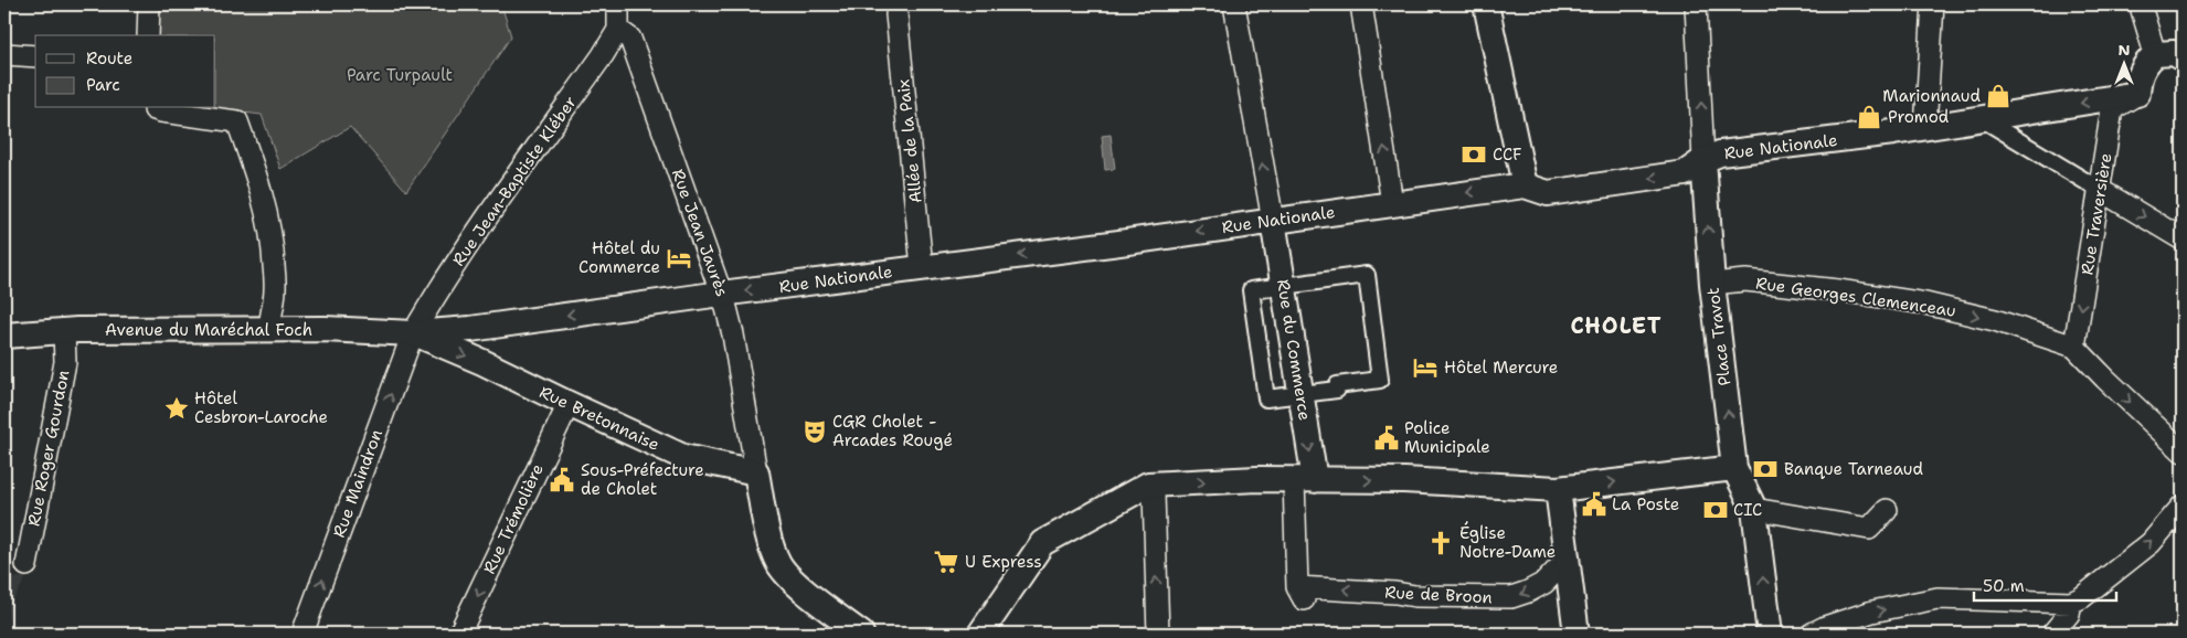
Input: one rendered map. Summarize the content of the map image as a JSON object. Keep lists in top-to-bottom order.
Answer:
{
  "streets": {
    "street": [
      "Allée de la Paix",
      "Rue Nationale",
      "Rue Jean-Baptiste Kléber",
      "Rue Traversière",
      "Rue Jean Jaurès",
      "Rue Georges Clemenceau",
      "Avenue du Maréchal Foch",
      "Place Travot",
      "Rue du Commerce",
      "Rue Bretonnaise",
      "Rue Roger Gourdon",
      "Rue Maindron",
      "Rue Trémolière",
      "Rue de Broon"
    ]
  },
  "crossings": [
    ["Allée de la Paix", "Rue Nationale"],
    ["Rue Nationale", "Rue Jean-Baptiste Kléber"],
    ["Rue Nationale", "Rue Traversière"],
    ["Rue Nationale", "Rue Jean Jaurès"],
    ["Rue Nationale", "Avenue du Maréchal Foch"],
    ["Rue Nationale", "Place Travot"],
    ["Rue Nationale", "Rue du Commerce"],
    ["Rue Nationale", "Rue Bretonnaise"],
    ["Rue Nationale", "Rue Maindron"],
    ["Rue Jean-Baptiste Kléber", "Rue Jean Jaurès"],
    ["Rue Jean-Baptiste Kléber", "Avenue du Maréchal Foch"],
    ["Rue Jean-Baptiste Kléber", "Rue Bretonnaise"],
    ["Rue Jean-Baptiste Kléber", "Rue Maindron"],
    ["Rue Traversière", "Rue Georges Clemenceau"],
    ["Rue Jean Jaurès", "Rue Bretonnaise"],
    ["Rue Georges Clemenceau", "Place Travot"],
    ["Avenue du Maréchal Foch", "Rue Bretonnaise"],
    ["Avenue du Maréchal Foch", "Rue Roger Gourdon"],
    ["Avenue du Maréchal Foch", "Rue Maindron"],
    ["Rue du Commerce", "Rue de Broon"],
    ["Rue Bretonnaise", "Rue Maindron"],
    ["Rue Bretonnaise", "Rue Trémolière"]
  ],
  "one_way": [
    "Rue Nationale",
    "Rue Traversière",
    "Rue Georges Clemenceau",
    "Place Travot",
    "Rue Bretonnaise",
    "Rue Maindron",
    "Rue Trémolière"
  ],
  "districts": ["CHOLET"],
  "parks": ["Parc Turpault"],
  "places": {
    "shop": ["Marionnaud", "Promod"],
    "bank": ["CCF", "Banque Tarneaud", "CIC"],
    "hotel": ["Hôtel du Commerce", "Hôtel Mercure"],
    "place": ["Hôtel Cesbron-Laroche"],
    "theatre": ["CGR Cholet - Arcades Rougé"],
    "public building": ["Police Municipale", "Sous-Préfecture de Cholet", "La Poste"],
    "church": ["Église Notre-Dame"],
    "supermarket": ["U Express"]
  },
  "legend": ["Route", "Parc"],
  "scale_bar": "50 m",
  "north": "top"
}
